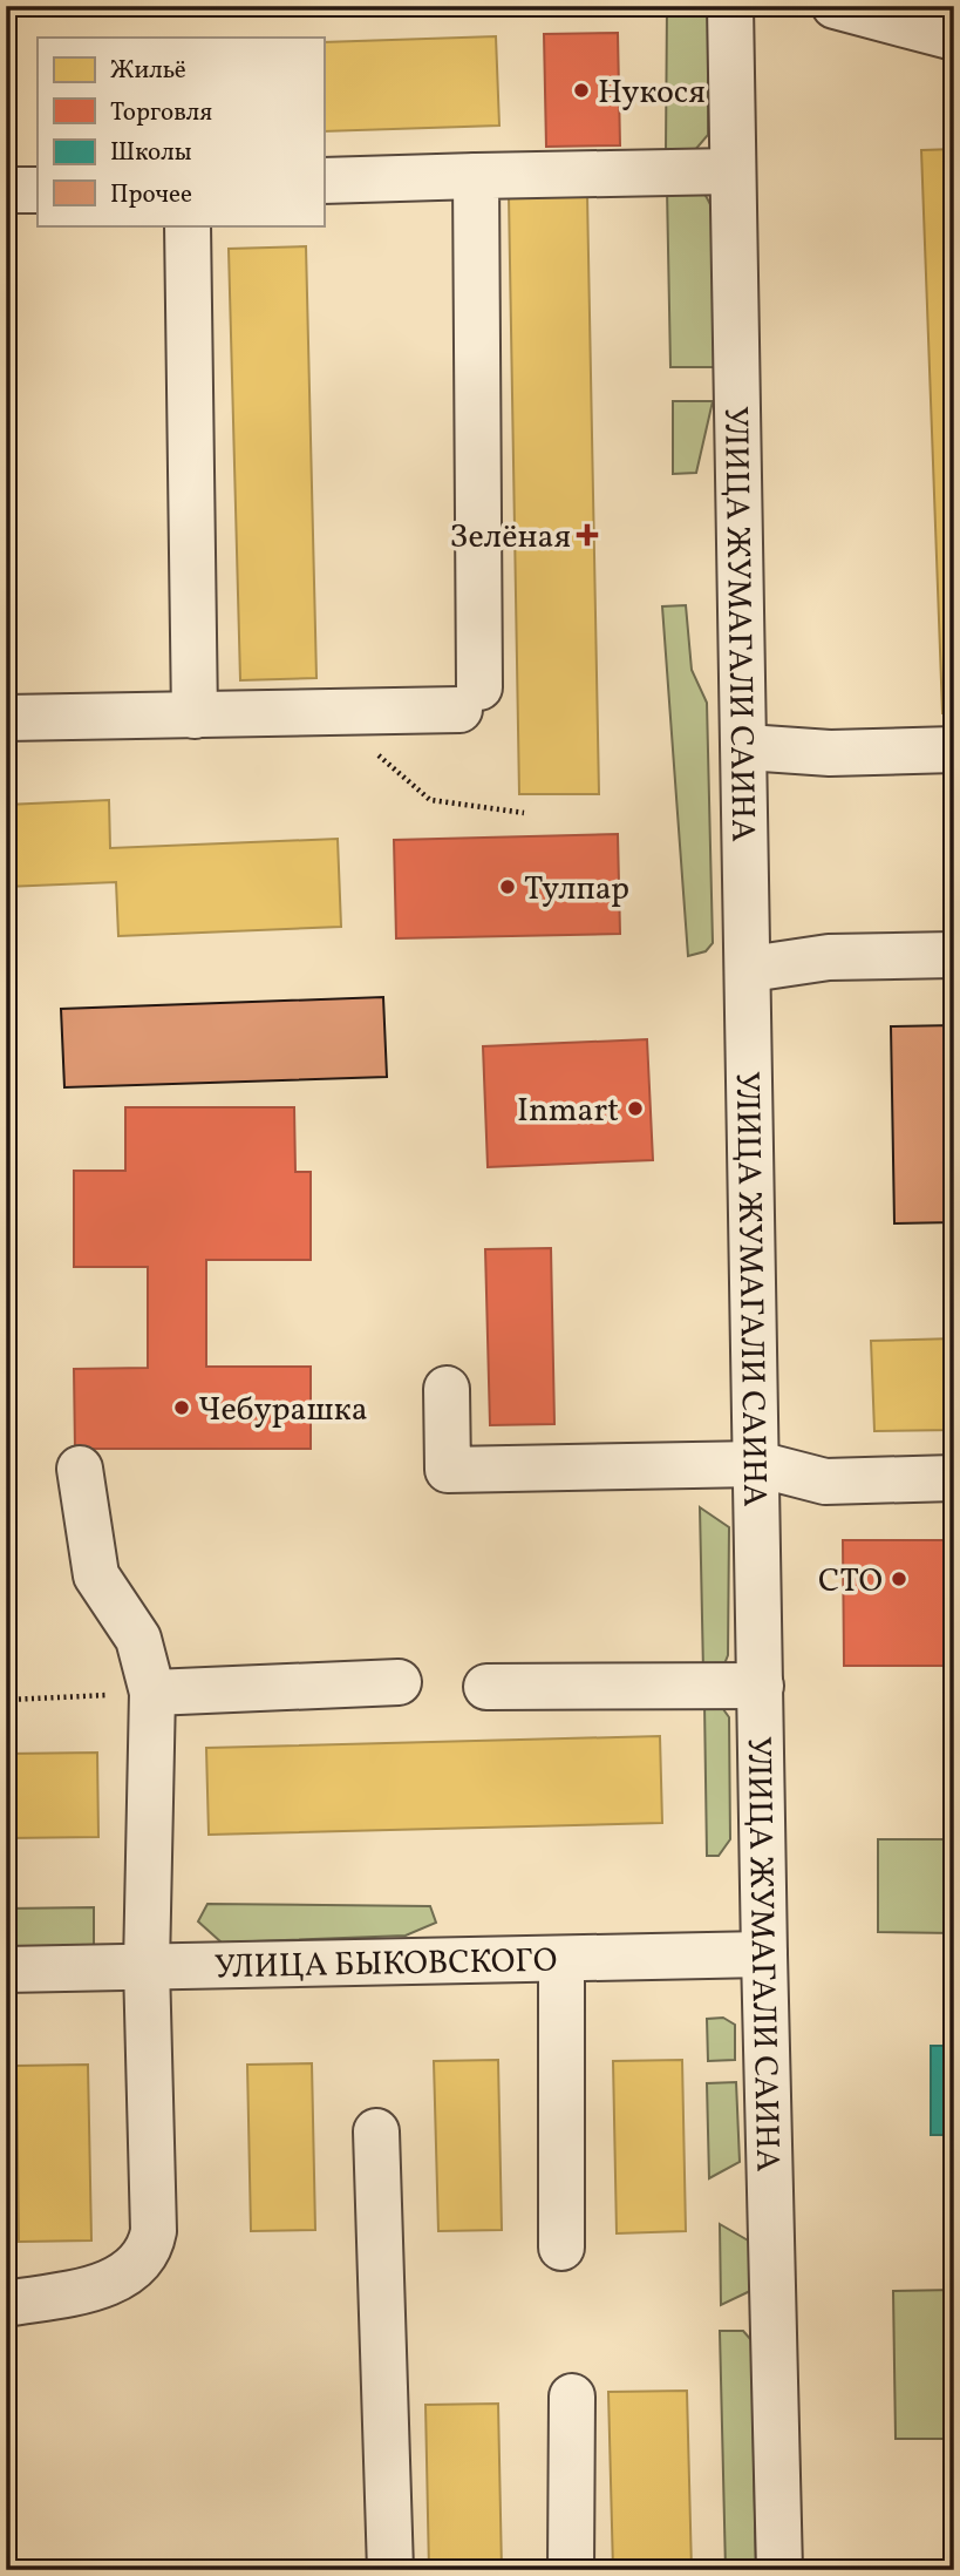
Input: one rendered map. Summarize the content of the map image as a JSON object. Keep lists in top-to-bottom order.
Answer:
{
  "streets": {
    "street": ["УЛИЦА ЖУМАГАЛИ САИНА", "УЛИЦА БЫКОВСКОГО"]
  },
  "crossings": [
    ["УЛИЦА ЖУМАГАЛИ САИНА", "УЛИЦА БЫКОВСКОГО"]
  ],
  "places": {
    "other": [
      "Нукося",
      "Тулпар",
      "Inmart",
      "Чебурашка",
      "СТО"
    ],
    "health": ["Зелёная"]
  },
  "legend": [
    "Жильё",
    "Торговля",
    "Школы",
    "Прочее"
  ]
}
